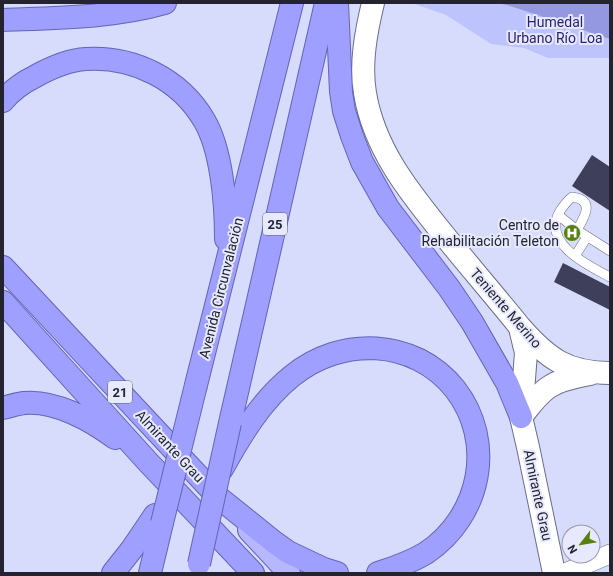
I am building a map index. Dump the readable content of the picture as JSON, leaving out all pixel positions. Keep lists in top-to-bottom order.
{
  "streets": {
    "highway": [
      "25",
      "Avenida Circunvalación",
      "21",
      "Almirante Grau"
    ],
    "street": ["Teniente Merino"]
  },
  "crossings": [
    ["Teniente Merino", "Almirante Grau"]
  ],
  "parks": ["Humedal Urbano Río Loa"],
  "places": {
    "hospital": ["Centro de Rehabilitación Teleton"]
  },
  "north": "bottom left"
}
